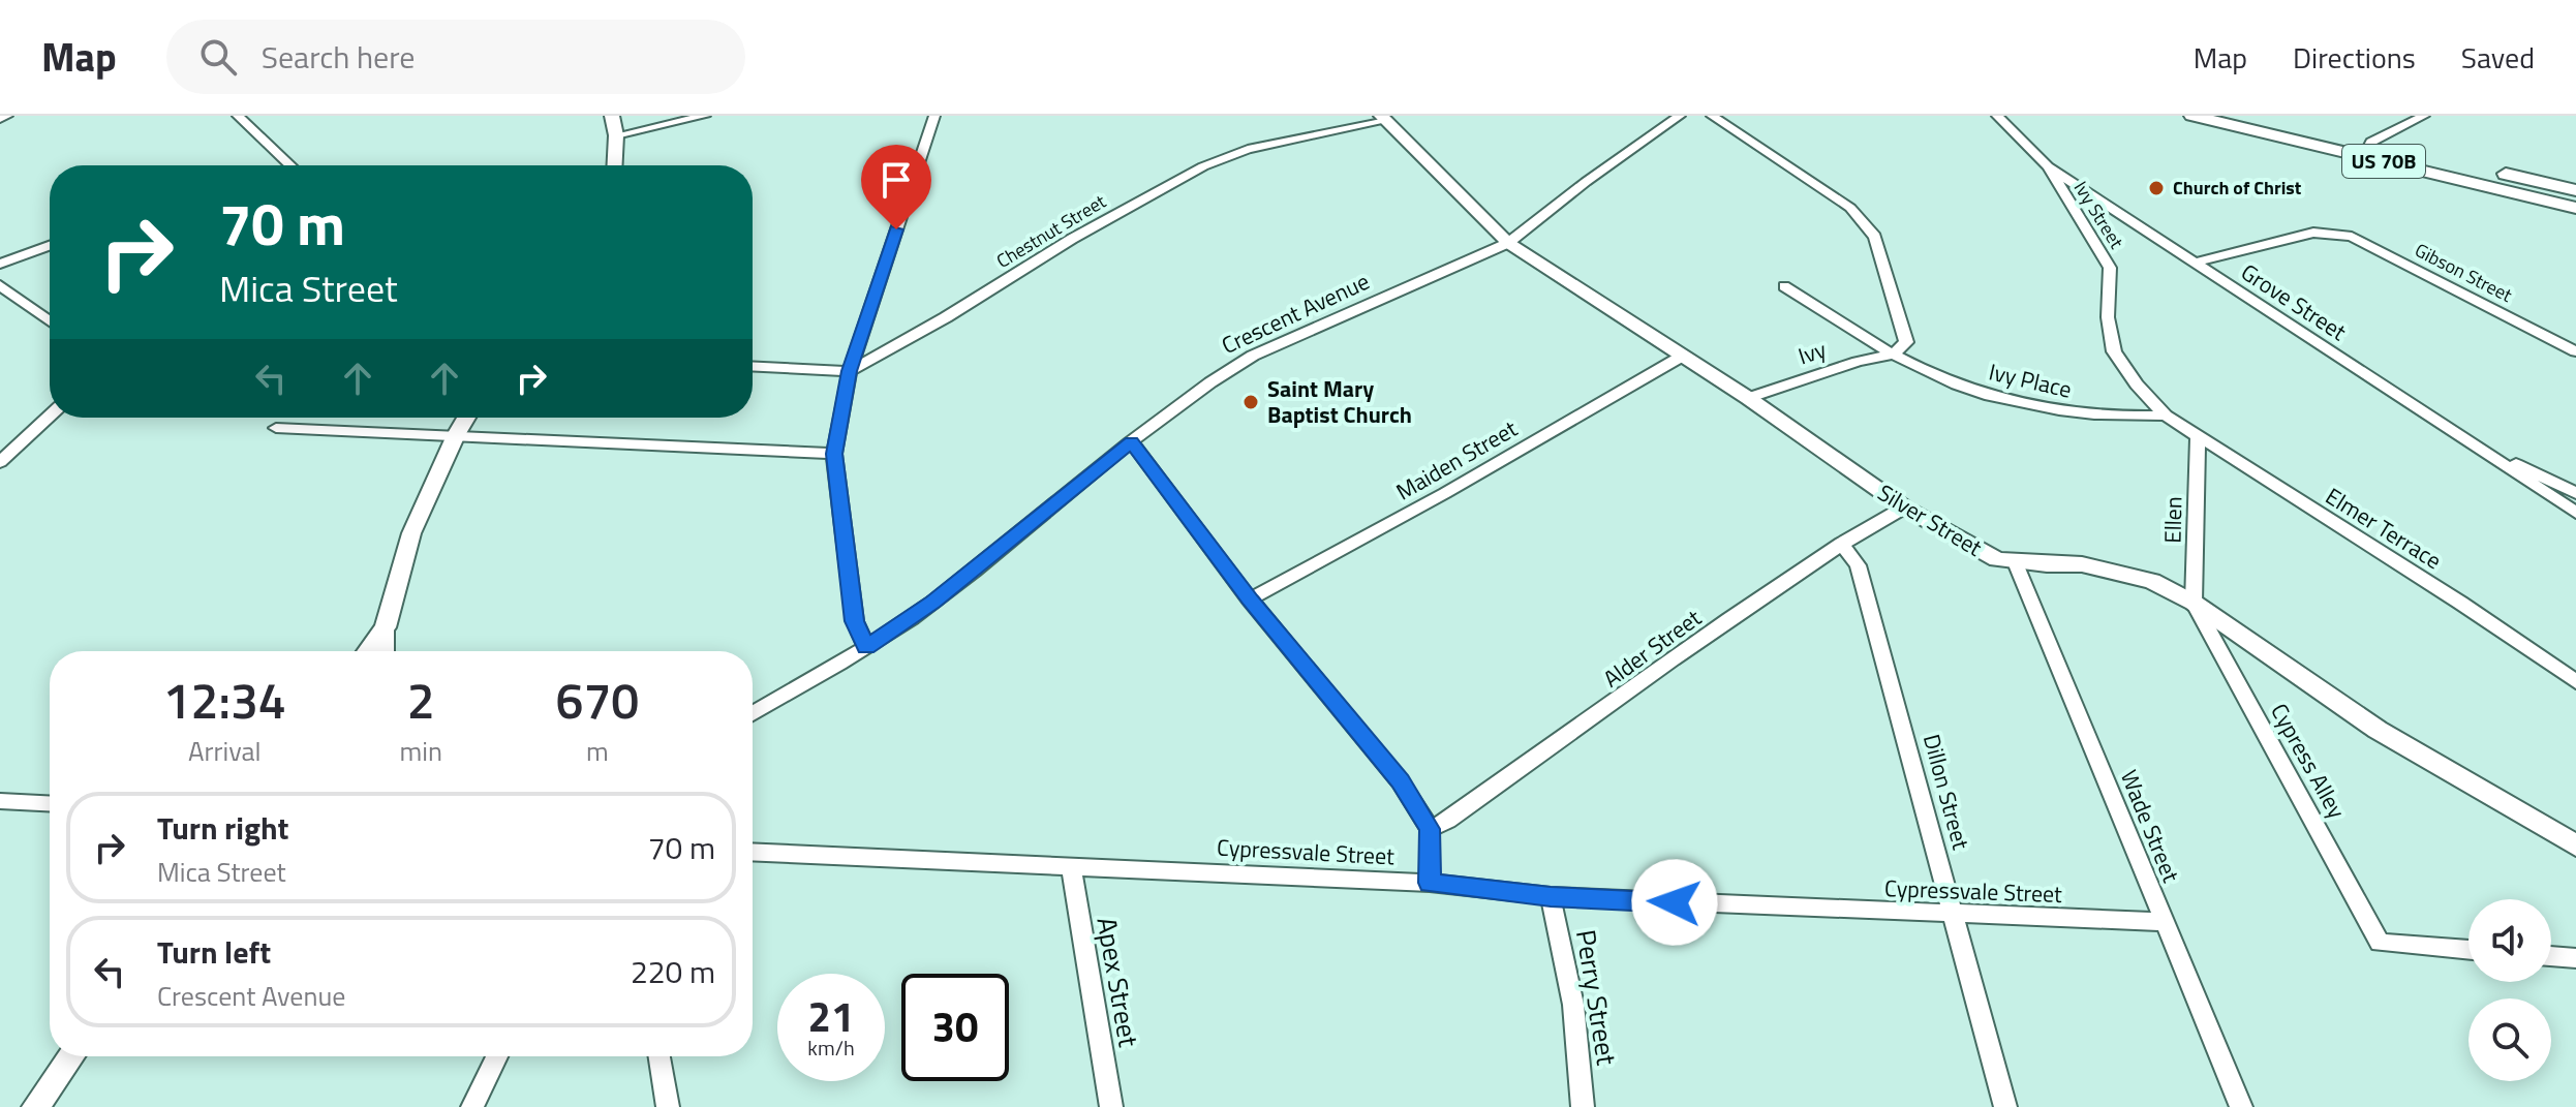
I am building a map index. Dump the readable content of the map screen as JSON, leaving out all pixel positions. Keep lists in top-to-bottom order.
{
  "streets": {
    "main road": ["US 70B"],
    "street": [
      "Ivy Street",
      "Chestnut Street",
      "Gibson Street",
      "Grove Street",
      "Crescent Avenue",
      "Ivy",
      "Ivy Place",
      "Maiden Street",
      "Silver Street",
      "Ellen",
      "Elmer Terrace",
      "Alder Street",
      "Cypress Alley",
      "Dillon Street",
      "Wade Street",
      "Cypressvale Street",
      "Apex Street",
      "Perry Street"
    ]
  },
  "crossings": [
    ["Ivy Street", "Grove Street"],
    ["Ivy Street", "Ivy Place"],
    ["Ivy Street", "Elmer Terrace"],
    ["Chestnut Street", "Silver Street"],
    ["Gibson Street", "Grove Street"],
    ["Crescent Avenue", "Silver Street"],
    ["Ivy", "Ivy Place"],
    ["Ivy", "Silver Street"],
    ["Ivy Place", "Elmer Terrace"],
    ["Maiden Street", "Silver Street"],
    ["Silver Street", "Ellen"],
    ["Silver Street", "Alder Street"],
    ["Silver Street", "Cypress Alley"],
    ["Silver Street", "Wade Street"],
    ["Ellen", "Elmer Terrace"],
    ["Ellen", "Cypress Alley"],
    ["Alder Street", "Dillon Street"],
    ["Dillon Street", "Cypressvale Street"],
    ["Wade Street", "Cypressvale Street"],
    ["Cypressvale Street", "Apex Street"],
    ["Cypressvale Street", "Perry Street"]
  ],
  "places": ["Church of Christ", "Saint Mary Baptist Church"],
  "page": {
    "header": "Map",
    "search": "Search here",
    "nav": ["Map", "Directions", "Saved"],
    "turn": ["70 m", "Mica Street"],
    "eta": [
      "12:34",
      "Arrival",
      "2",
      "min",
      "670",
      "m"
    ],
    "list": [
      {
        "name": "Turn right",
        "note": "Mica Street",
        "value": "70 m"
      },
      {
        "name": "Turn left",
        "note": "Crescent Avenue",
        "value": "220 m"
      }
    ],
    "speed": "21 km/h",
    "limit": "30"
  }
}
